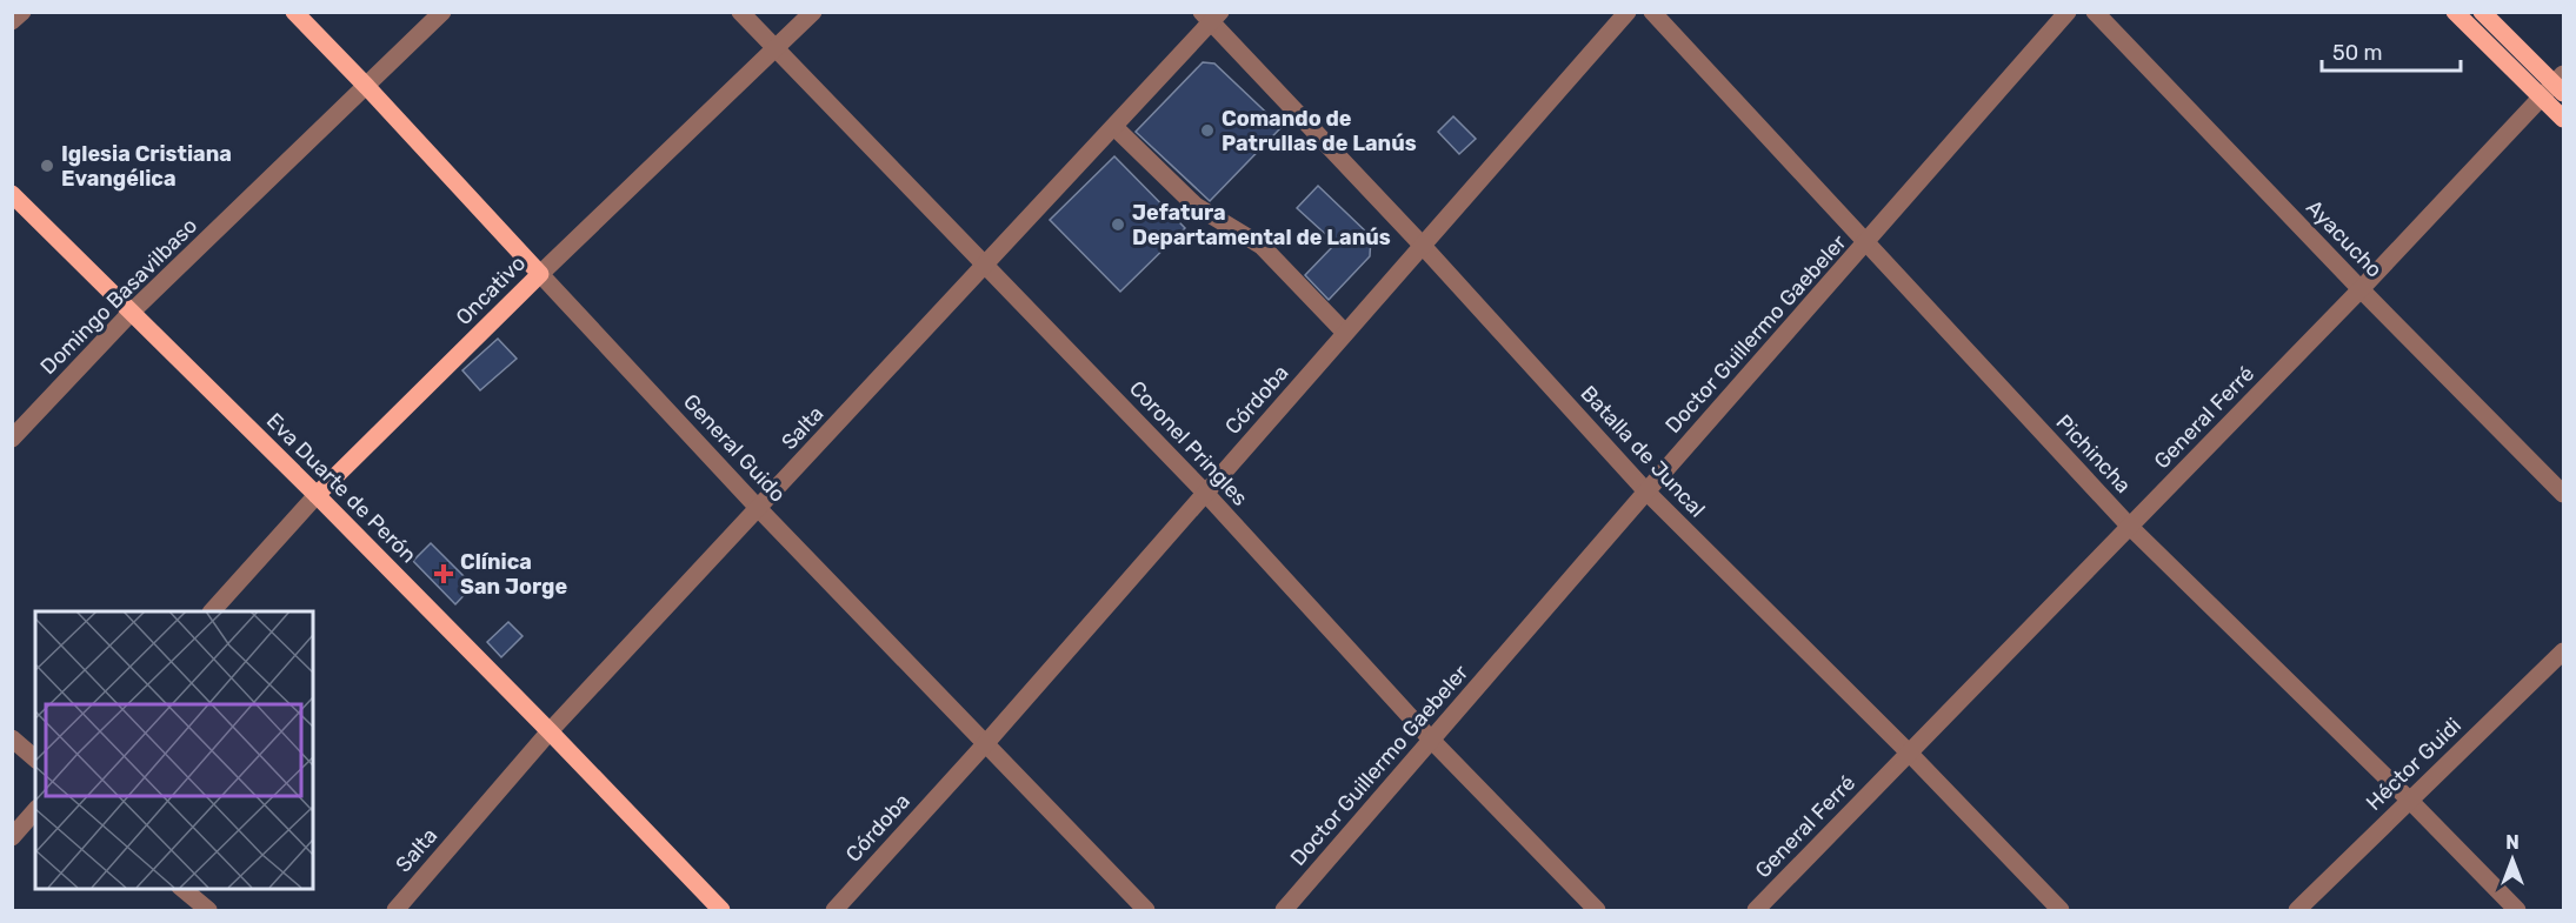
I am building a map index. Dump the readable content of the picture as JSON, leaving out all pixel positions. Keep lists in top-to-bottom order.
{
  "streets": {
    "main road": ["Oncativo", "General Guido", "Eva Duarte de Perón"],
    "street": [
      "Ayacucho",
      "Domingo Basavilbaso",
      "Doctor Guillermo Gaebeler",
      "Córdoba",
      "General Ferré",
      "Salta",
      "Coronel Pringles",
      "Batalla de Juncal",
      "Pichincha",
      "Héctor Guidi"
    ]
  },
  "crossings": [
    ["Ayacucho", "General Ferré"],
    ["Oncativo", "Coronel Pringles"],
    ["Oncativo", "General Guido"],
    ["Oncativo", "Eva Duarte de Perón"],
    ["Domingo Basavilbaso", "General Guido"],
    ["Domingo Basavilbaso", "Eva Duarte de Perón"],
    ["Doctor Guillermo Gaebeler", "Coronel Pringles"],
    ["Doctor Guillermo Gaebeler", "Batalla de Juncal"],
    ["Doctor Guillermo Gaebeler", "Pichincha"],
    ["Córdoba", "Coronel Pringles"],
    ["Córdoba", "General Guido"],
    ["Córdoba", "Batalla de Juncal"],
    ["General Ferré", "Batalla de Juncal"],
    ["General Ferré", "Pichincha"],
    ["Salta", "Coronel Pringles"],
    ["Salta", "General Guido"],
    ["Salta", "Batalla de Juncal"],
    ["Salta", "Eva Duarte de Perón"],
    ["Pichincha", "Héctor Guidi"]
  ],
  "places": {
    "other": ["Comando de Patrullas de Lanús", "Iglesia Cristiana Evangélica", "Jefatura Departamental de Lanús"],
    "health": ["Clínica San Jorge"]
  },
  "scale_bar": "50 m",
  "north": "top"
}
